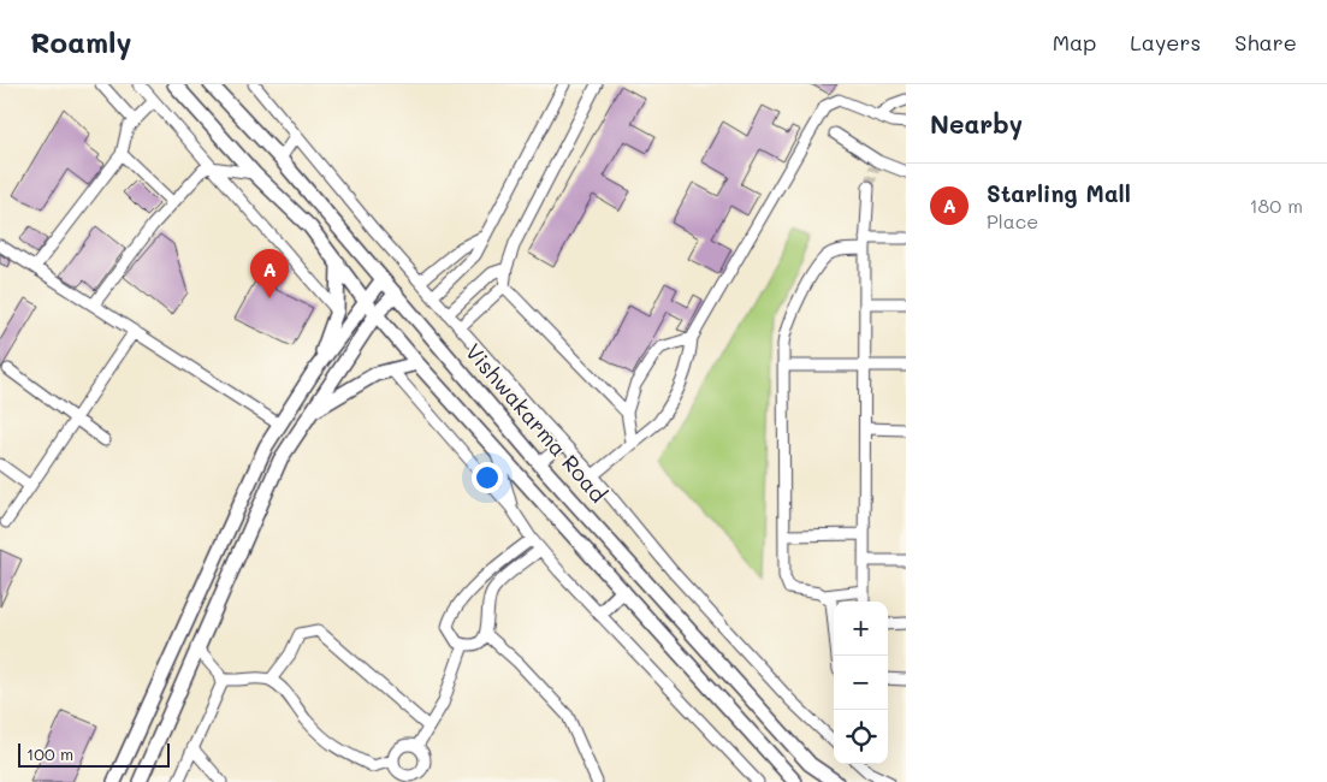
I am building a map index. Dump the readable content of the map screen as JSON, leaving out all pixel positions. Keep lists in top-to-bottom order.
{
  "streets": {
    "street": ["Vishwakarma Road"]
  },
  "scale_bar": "100 m",
  "page": {
    "header": "Roamly",
    "nav": ["Map", "Layers", "Share"],
    "heading": "Nearby",
    "list": [
      {
        "mark": "A",
        "name": "Starling Mall",
        "note": "Place",
        "value": "180 m"
      }
    ],
    "pins": "A",
    "map_buttons": ["+", "−"],
    "scale": "100 m"
  }
}
